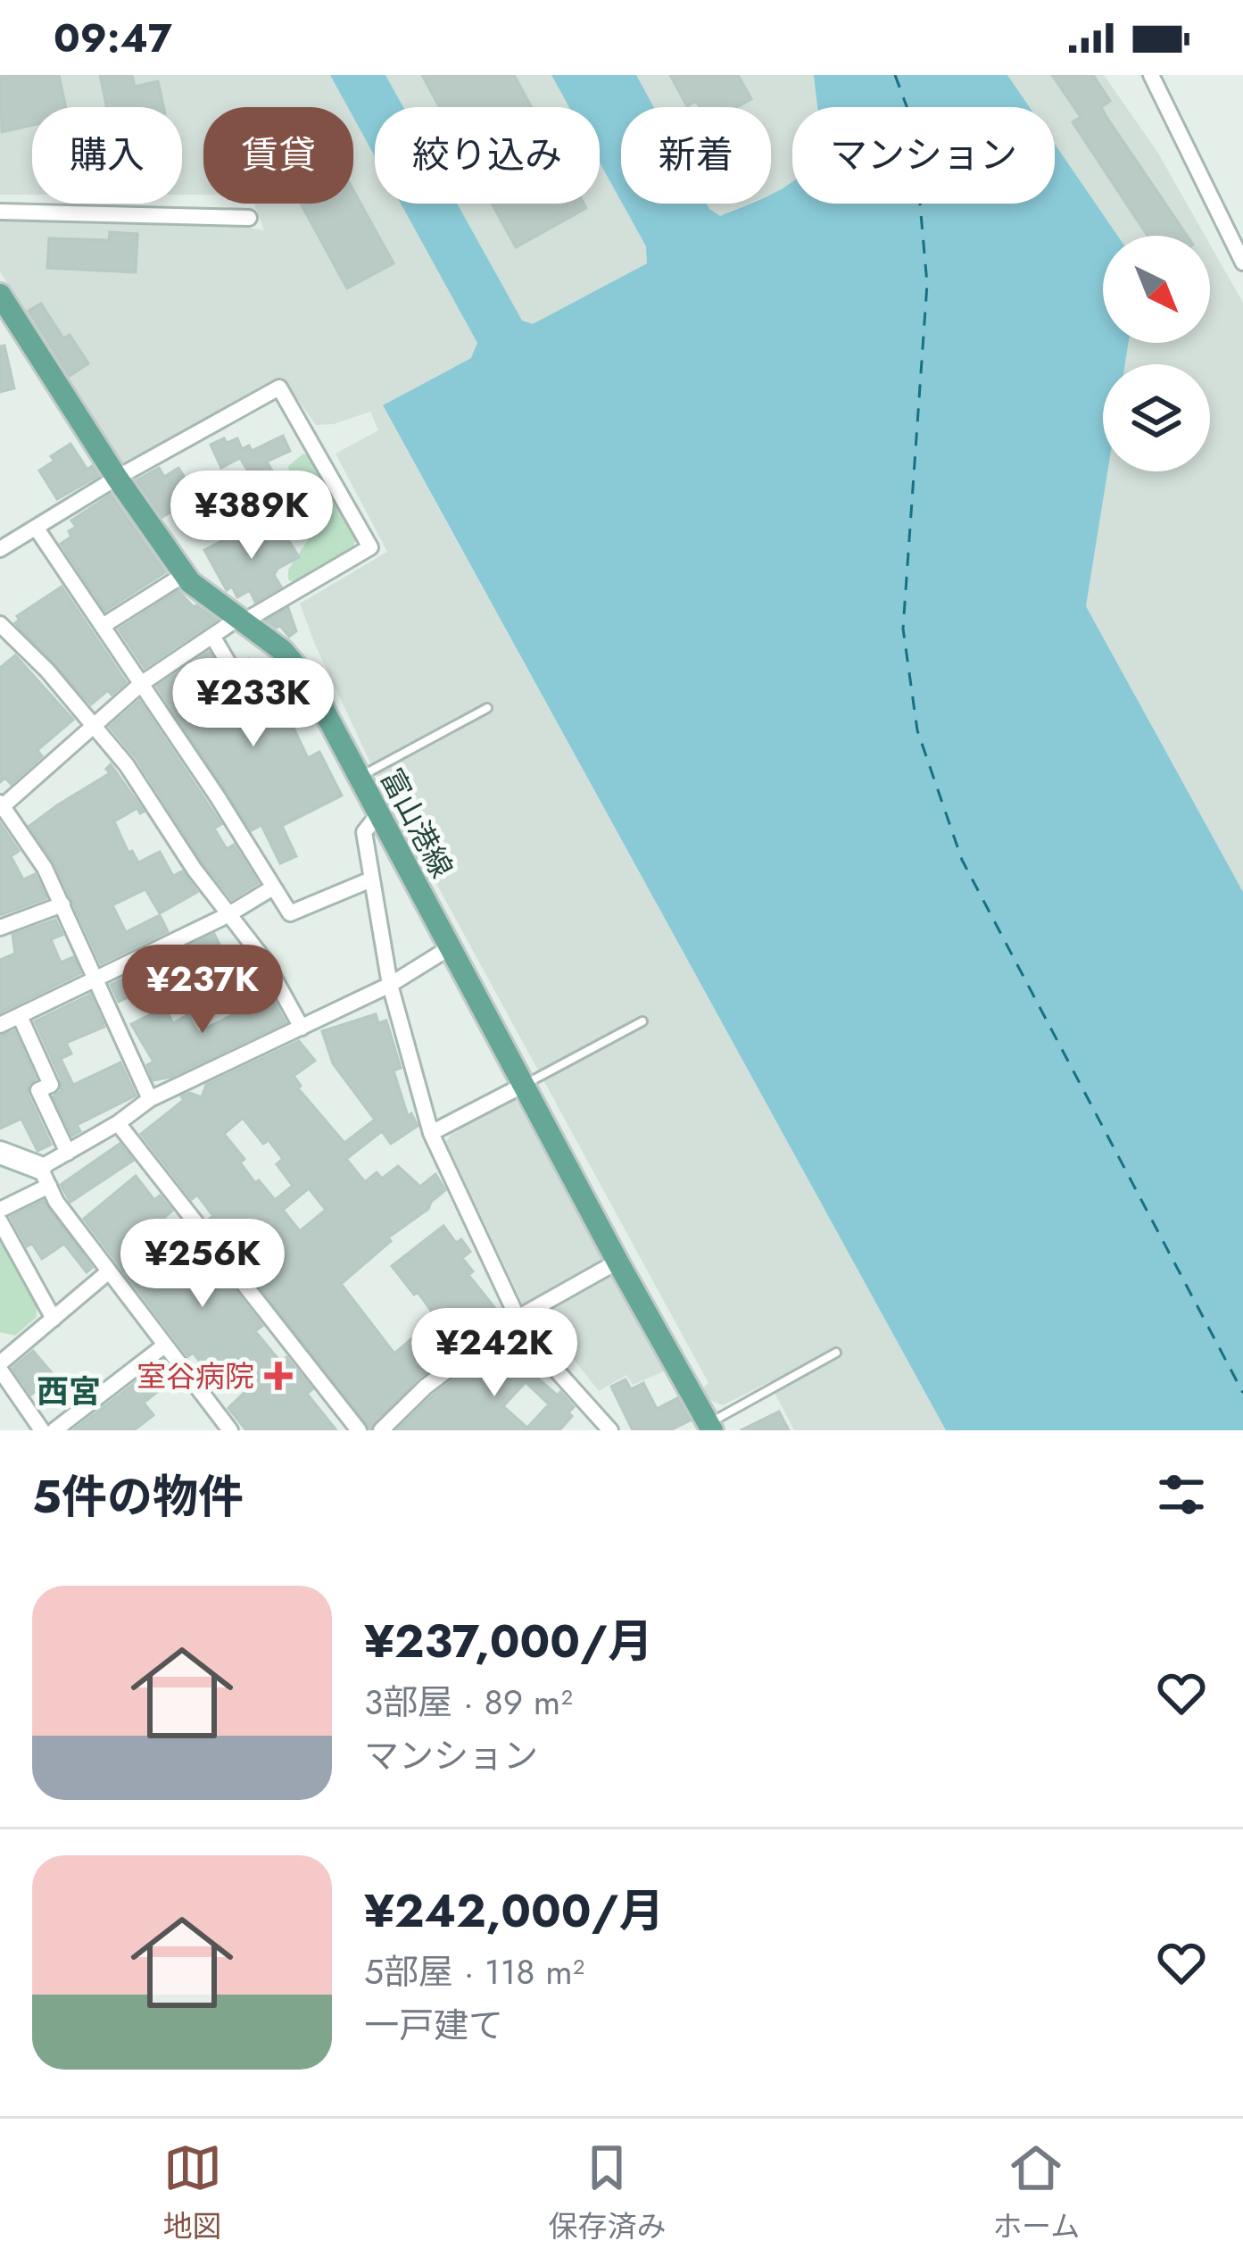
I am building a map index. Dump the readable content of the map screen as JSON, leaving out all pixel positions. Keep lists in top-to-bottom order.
{
  "streets": {
    "main road": ["富山港線"]
  },
  "districts": ["西宮"],
  "places": {
    "health": ["室谷病院"]
  },
  "north": "bottom right",
  "page": {
    "status": "09:47",
    "chip": [
      "購入",
      "賃貸",
      "絞り込み",
      "新着",
      "マンション"
    ],
    "price": [
      "¥389K",
      "¥233K",
      "¥237K",
      "¥256K",
      "¥242K"
    ],
    "heading": "5件の物件",
    "list": [
      {
        "name": "¥237,000/月",
        "note": "3部屋 · 89 m² · マンション"
      },
      {
        "name": "¥242,000/月",
        "note": "5部屋 · 118 m² · 一戸建て"
      }
    ],
    "tabs": ["地図", "保存済み", "ホーム"]
  }
}
